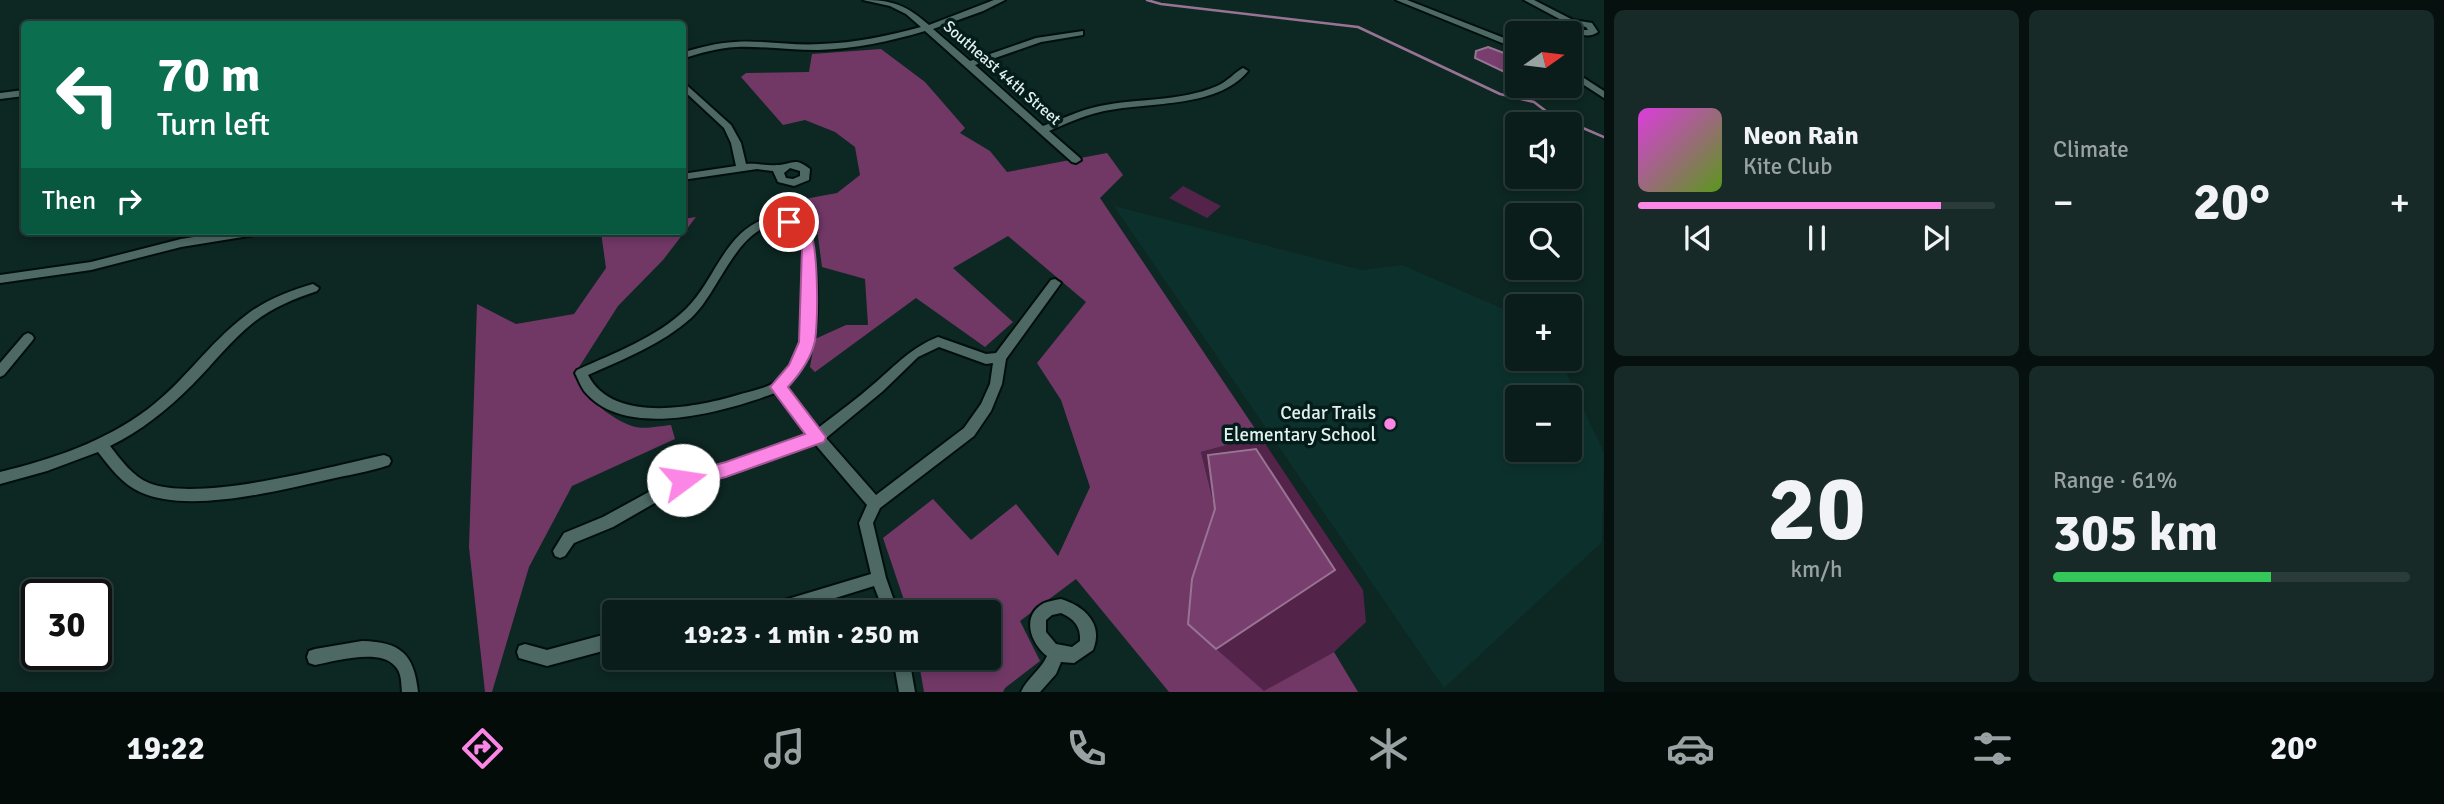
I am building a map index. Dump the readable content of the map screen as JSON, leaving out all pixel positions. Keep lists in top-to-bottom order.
{
  "streets": {
    "street": ["Southeast 44th Street"]
  },
  "places": ["Cedar Trails Elementary School"],
  "north": "right",
  "page": {
    "tile": [
      "Climate",
      ["20", "km/h"],
      ["Range · 61%", "305 km"]
    ],
    "map_buttons": ["+", "−"],
    "turn": ["70 m", "Turn left"],
    "song": ["Neon Rain", "Kite Club"],
    "then": "Then",
    "heat": ["−", "20°", "+"],
    "limit": "30",
    "trip": "19:23 · 1 min · 250 m",
    "tabs": ["19:22", "20°"]
  }
}
